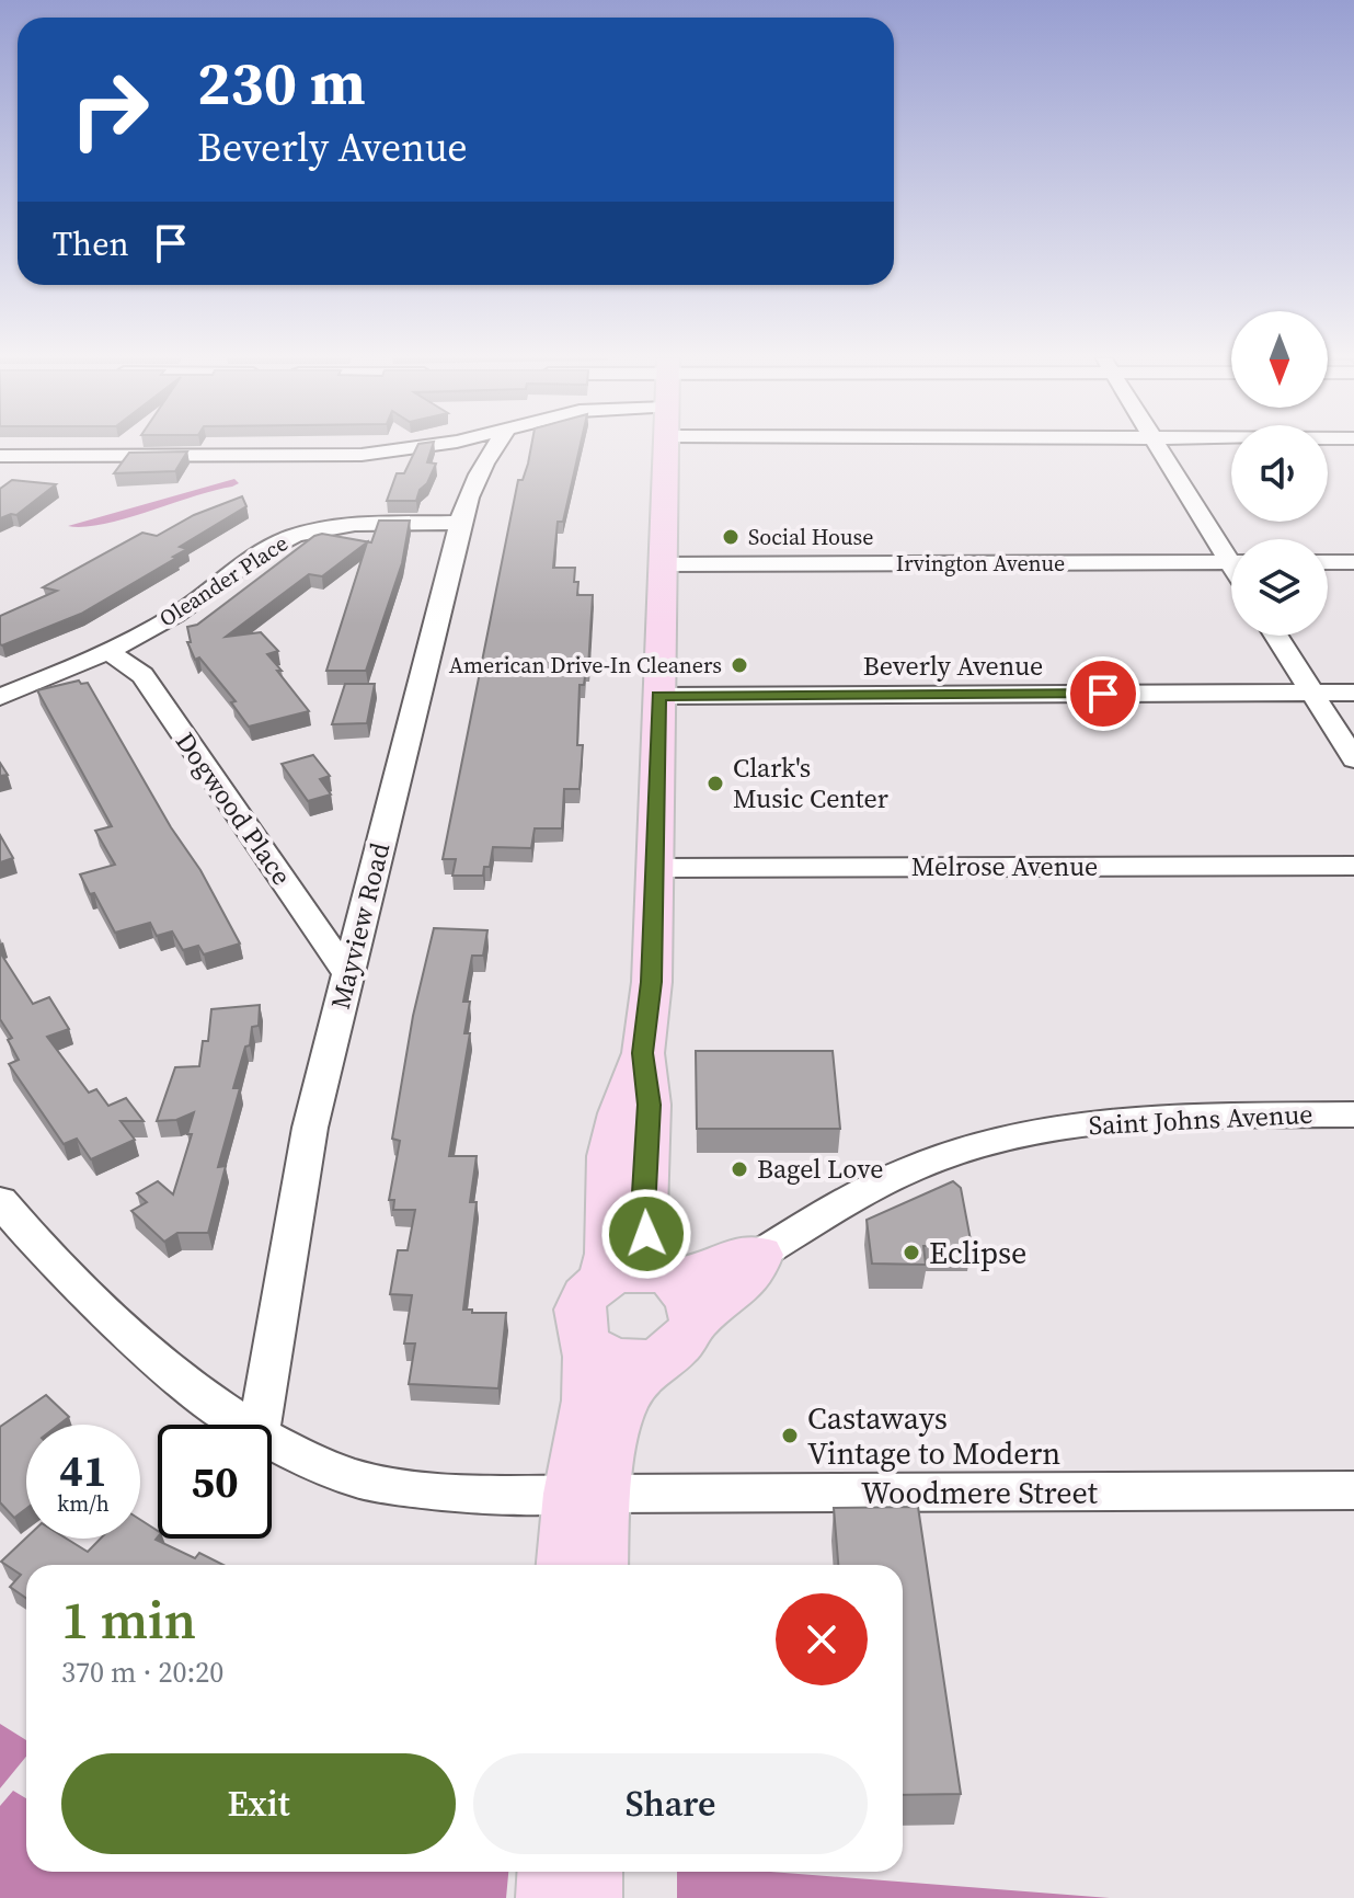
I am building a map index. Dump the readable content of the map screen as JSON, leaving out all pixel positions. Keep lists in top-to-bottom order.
{
  "streets": {
    "main road": ["Saint Johns Avenue"],
    "street": [
      "Irvington Avenue",
      "Oleander Place",
      "Beverly Avenue",
      "Dogwood Place",
      "Melrose Avenue",
      "Mayview Road",
      "Woodmere Street"
    ]
  },
  "crossings": [
    ["Oleander Place", "Dogwood Place"],
    ["Oleander Place", "Mayview Road"],
    ["Dogwood Place", "Mayview Road"]
  ],
  "places": [
    "Social House",
    "American Drive-In Cleaners",
    "Clark's Music Center",
    "Bagel Love",
    "Eclipse",
    "Castaways Vintage to Modern"
  ],
  "north": "bottom",
  "page": {
    "turn": ["230 m", "Beverly Avenue"],
    "then": "Then",
    "speed": "41 km/h",
    "limit": "50",
    "heading": ["1 min", "370 m · 20:20"],
    "buttons": ["Exit", "Share"]
  }
}
